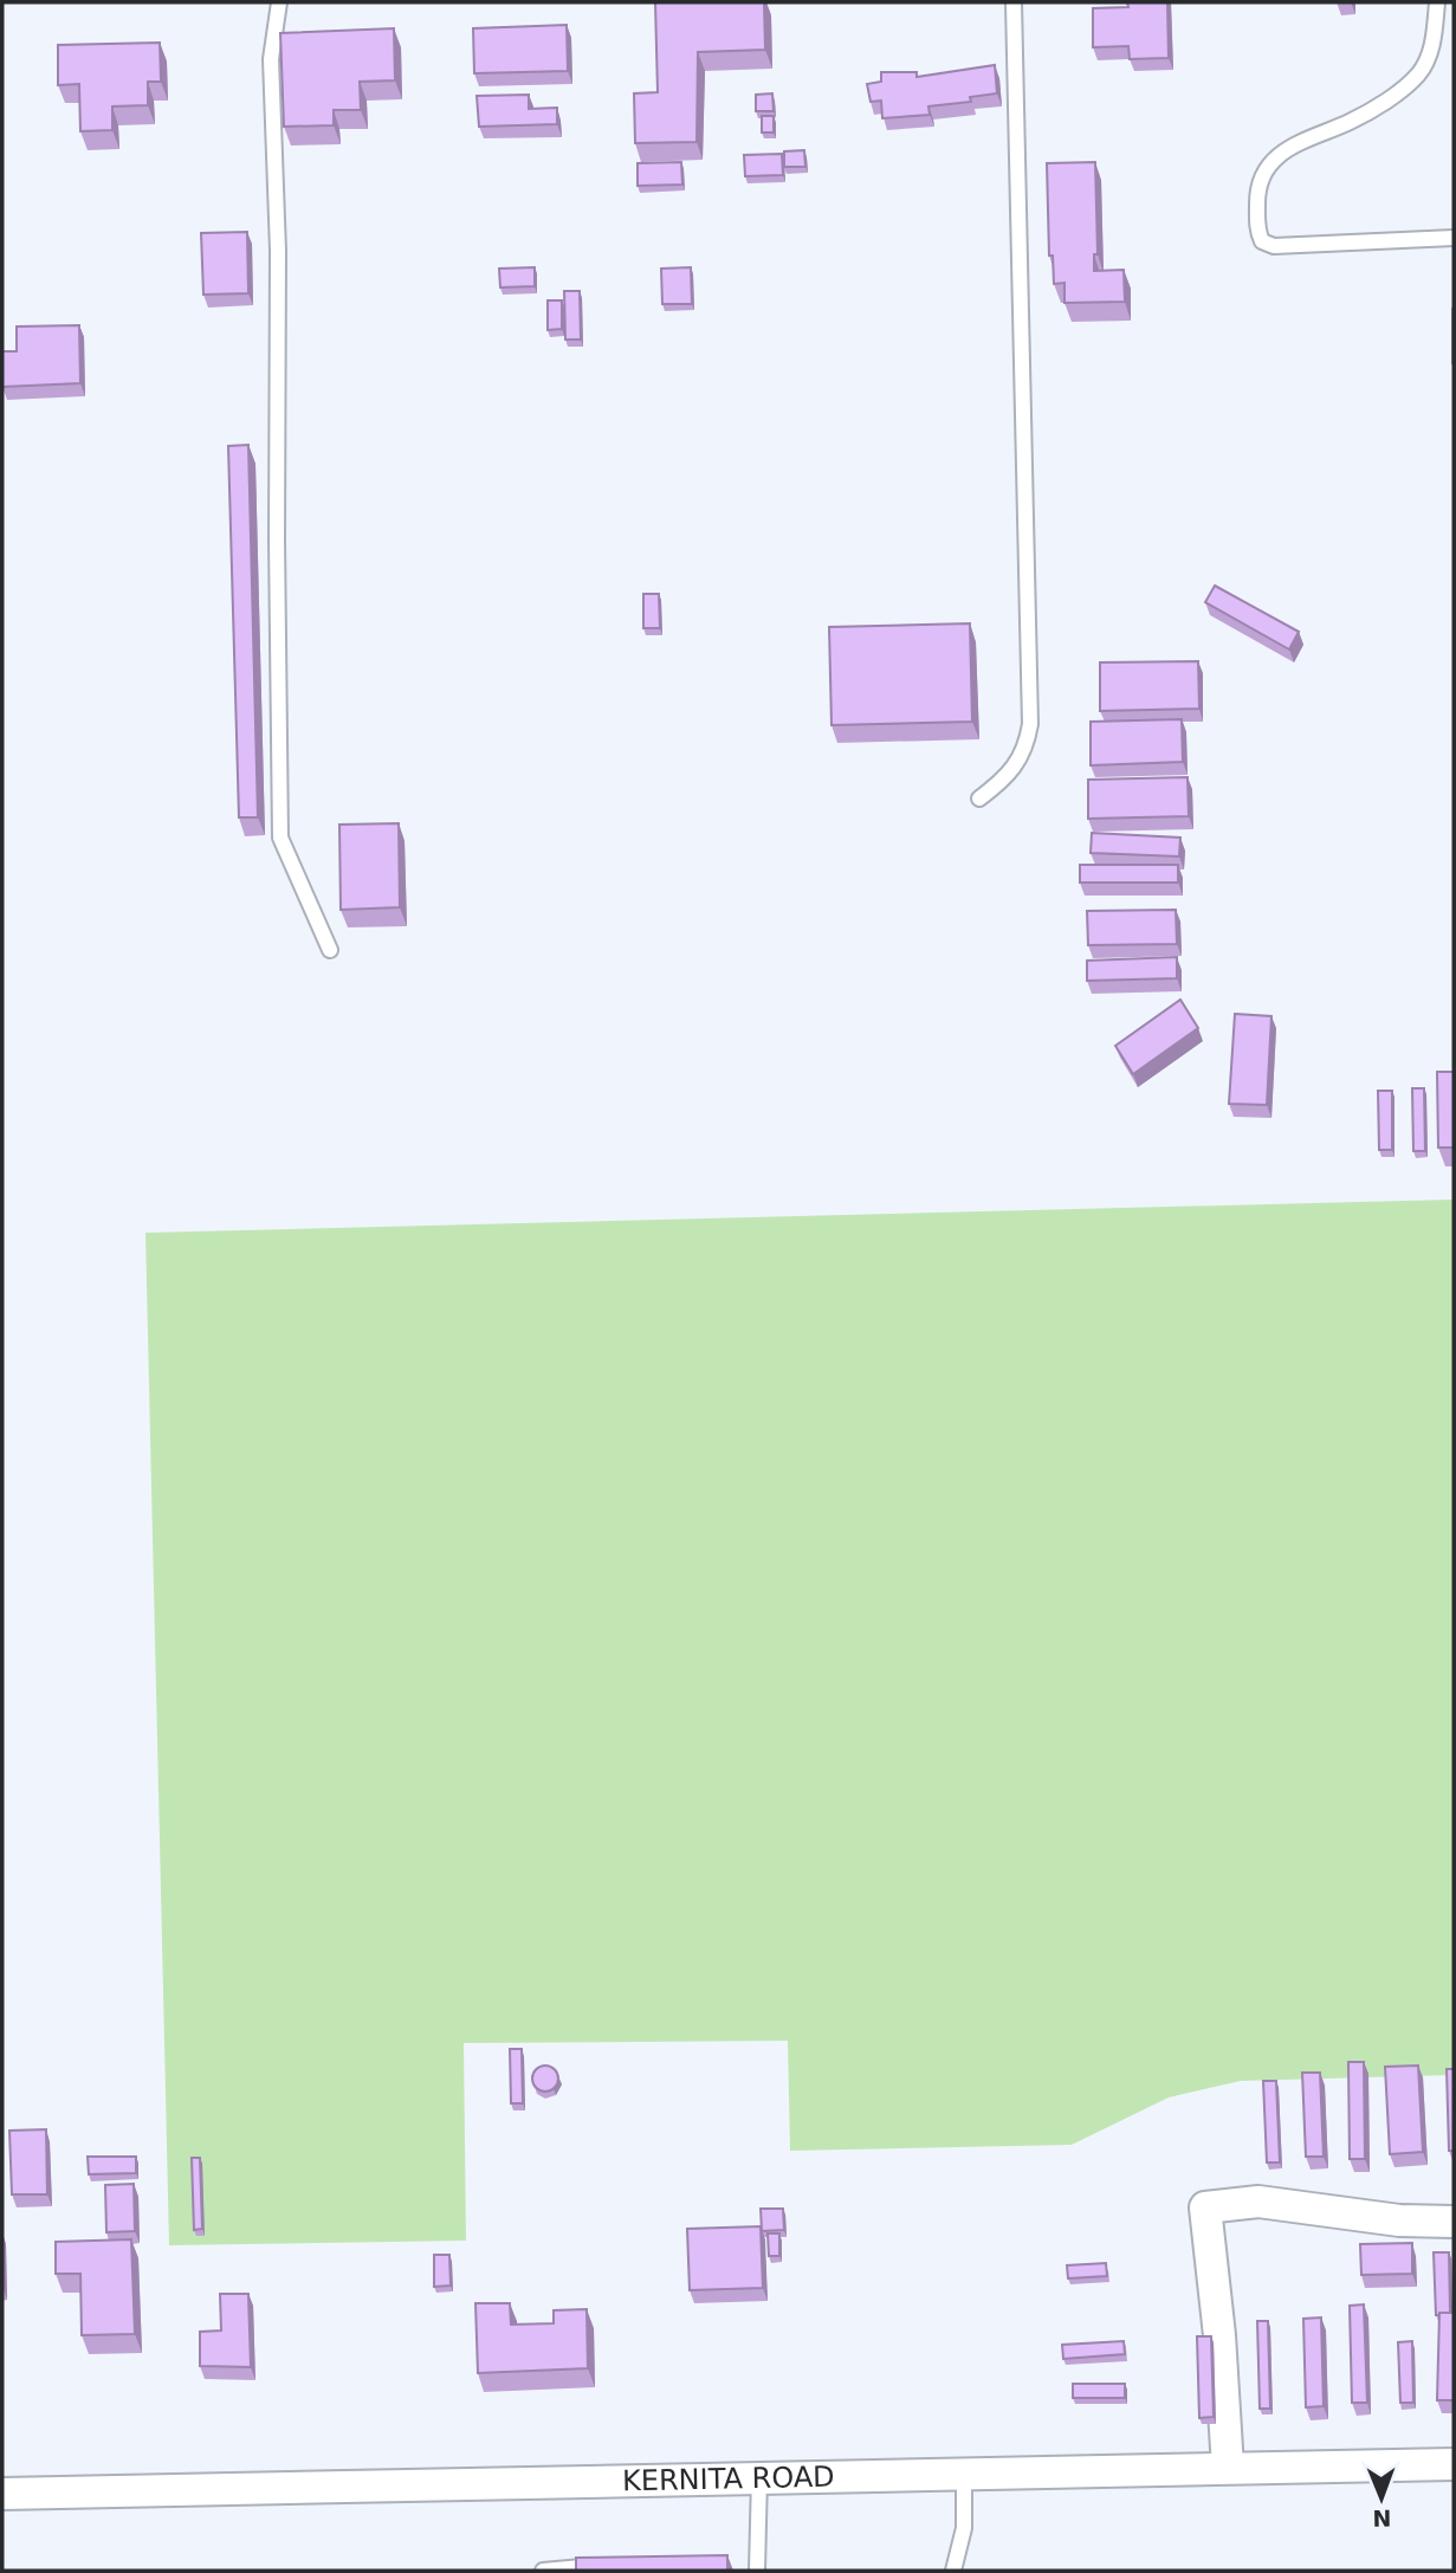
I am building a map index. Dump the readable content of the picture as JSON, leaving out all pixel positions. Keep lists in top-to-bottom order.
{
  "streets": {
    "street": ["KERNITA ROAD"]
  },
  "north": "bottom"
}
